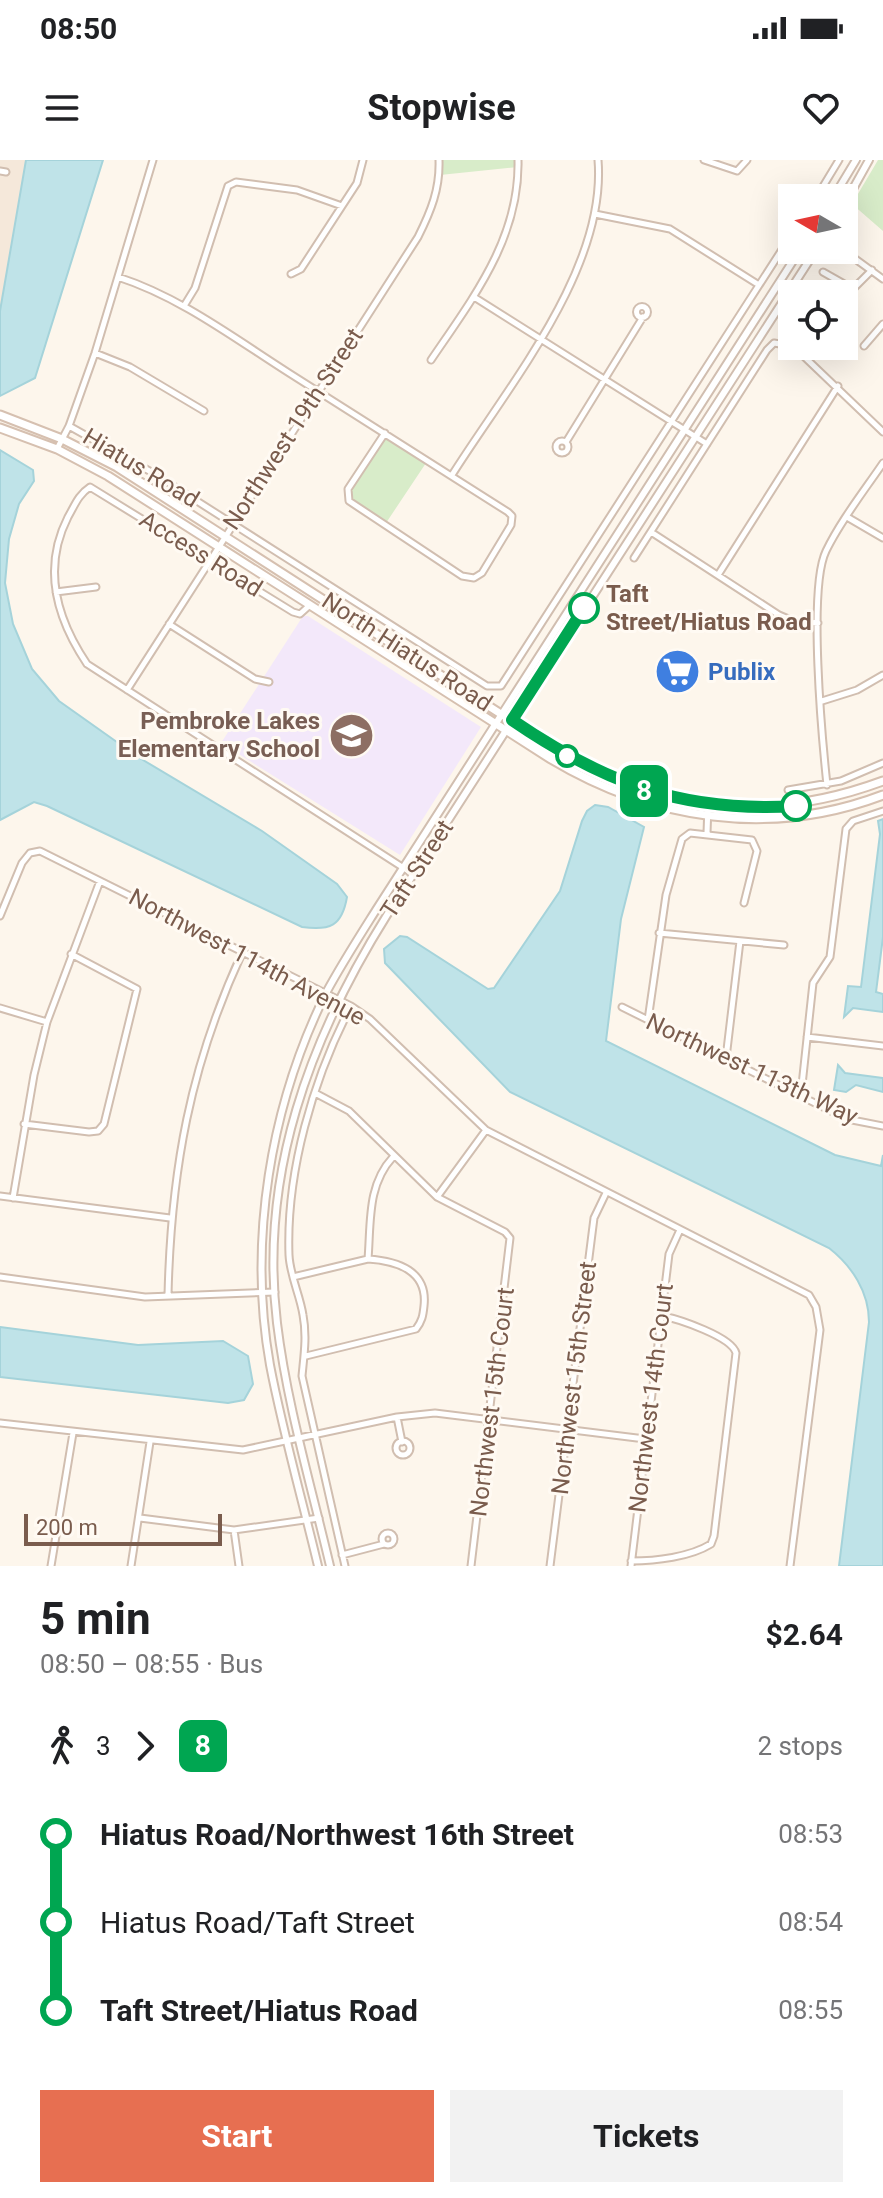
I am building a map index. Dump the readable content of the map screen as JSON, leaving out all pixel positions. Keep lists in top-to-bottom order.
{
  "streets": {
    "main road": ["North Hiatus Road"],
    "street": [
      "Northwest 19th Street",
      "Hiatus Road",
      "Access Road",
      "Taft Street",
      "Northwest 114th Avenue",
      "Northwest 113th Way",
      "Northwest 15th Street",
      "Northwest 14th Court",
      "Northwest 15th Court"
    ]
  },
  "crossings": [
    ["Northwest 19th Street", "Hiatus Road"],
    ["Northwest 19th Street", "Access Road"],
    ["Northwest 19th Street", "North Hiatus Road"],
    ["Access Road", "North Hiatus Road"],
    ["North Hiatus Road", "Taft Street"],
    ["Taft Street", "Northwest 114th Avenue"],
    ["Northwest 114th Avenue", "Northwest 15th Street"],
    ["Northwest 114th Avenue", "Northwest 14th Court"]
  ],
  "places": {
    "other": ["Taft Street/Hiatus Road"],
    "supermarket": ["Publix"],
    "school or university": ["Pembroke Lakes Elementary School"]
  },
  "lines": ["bus line 8"],
  "scale_bar": "200 m",
  "north": "left",
  "page": {
    "status": "08:50",
    "header": "Stopwise",
    "on_map": "8",
    "scale": "200 m",
    "heading": ["5 min", "08:50 – 08:55 · Bus", "$2.64"],
    "legs": ["3", "8", "2 stops"],
    "list": [
      {
        "name": "Hiatus Road/Northwest 16th Street",
        "value": "08:53"
      },
      {
        "name": "Hiatus Road/Taft Street",
        "value": "08:54"
      },
      {
        "name": "Taft Street/Hiatus Road",
        "value": "08:55"
      }
    ],
    "buttons": ["Start", "Tickets"]
  }
}
